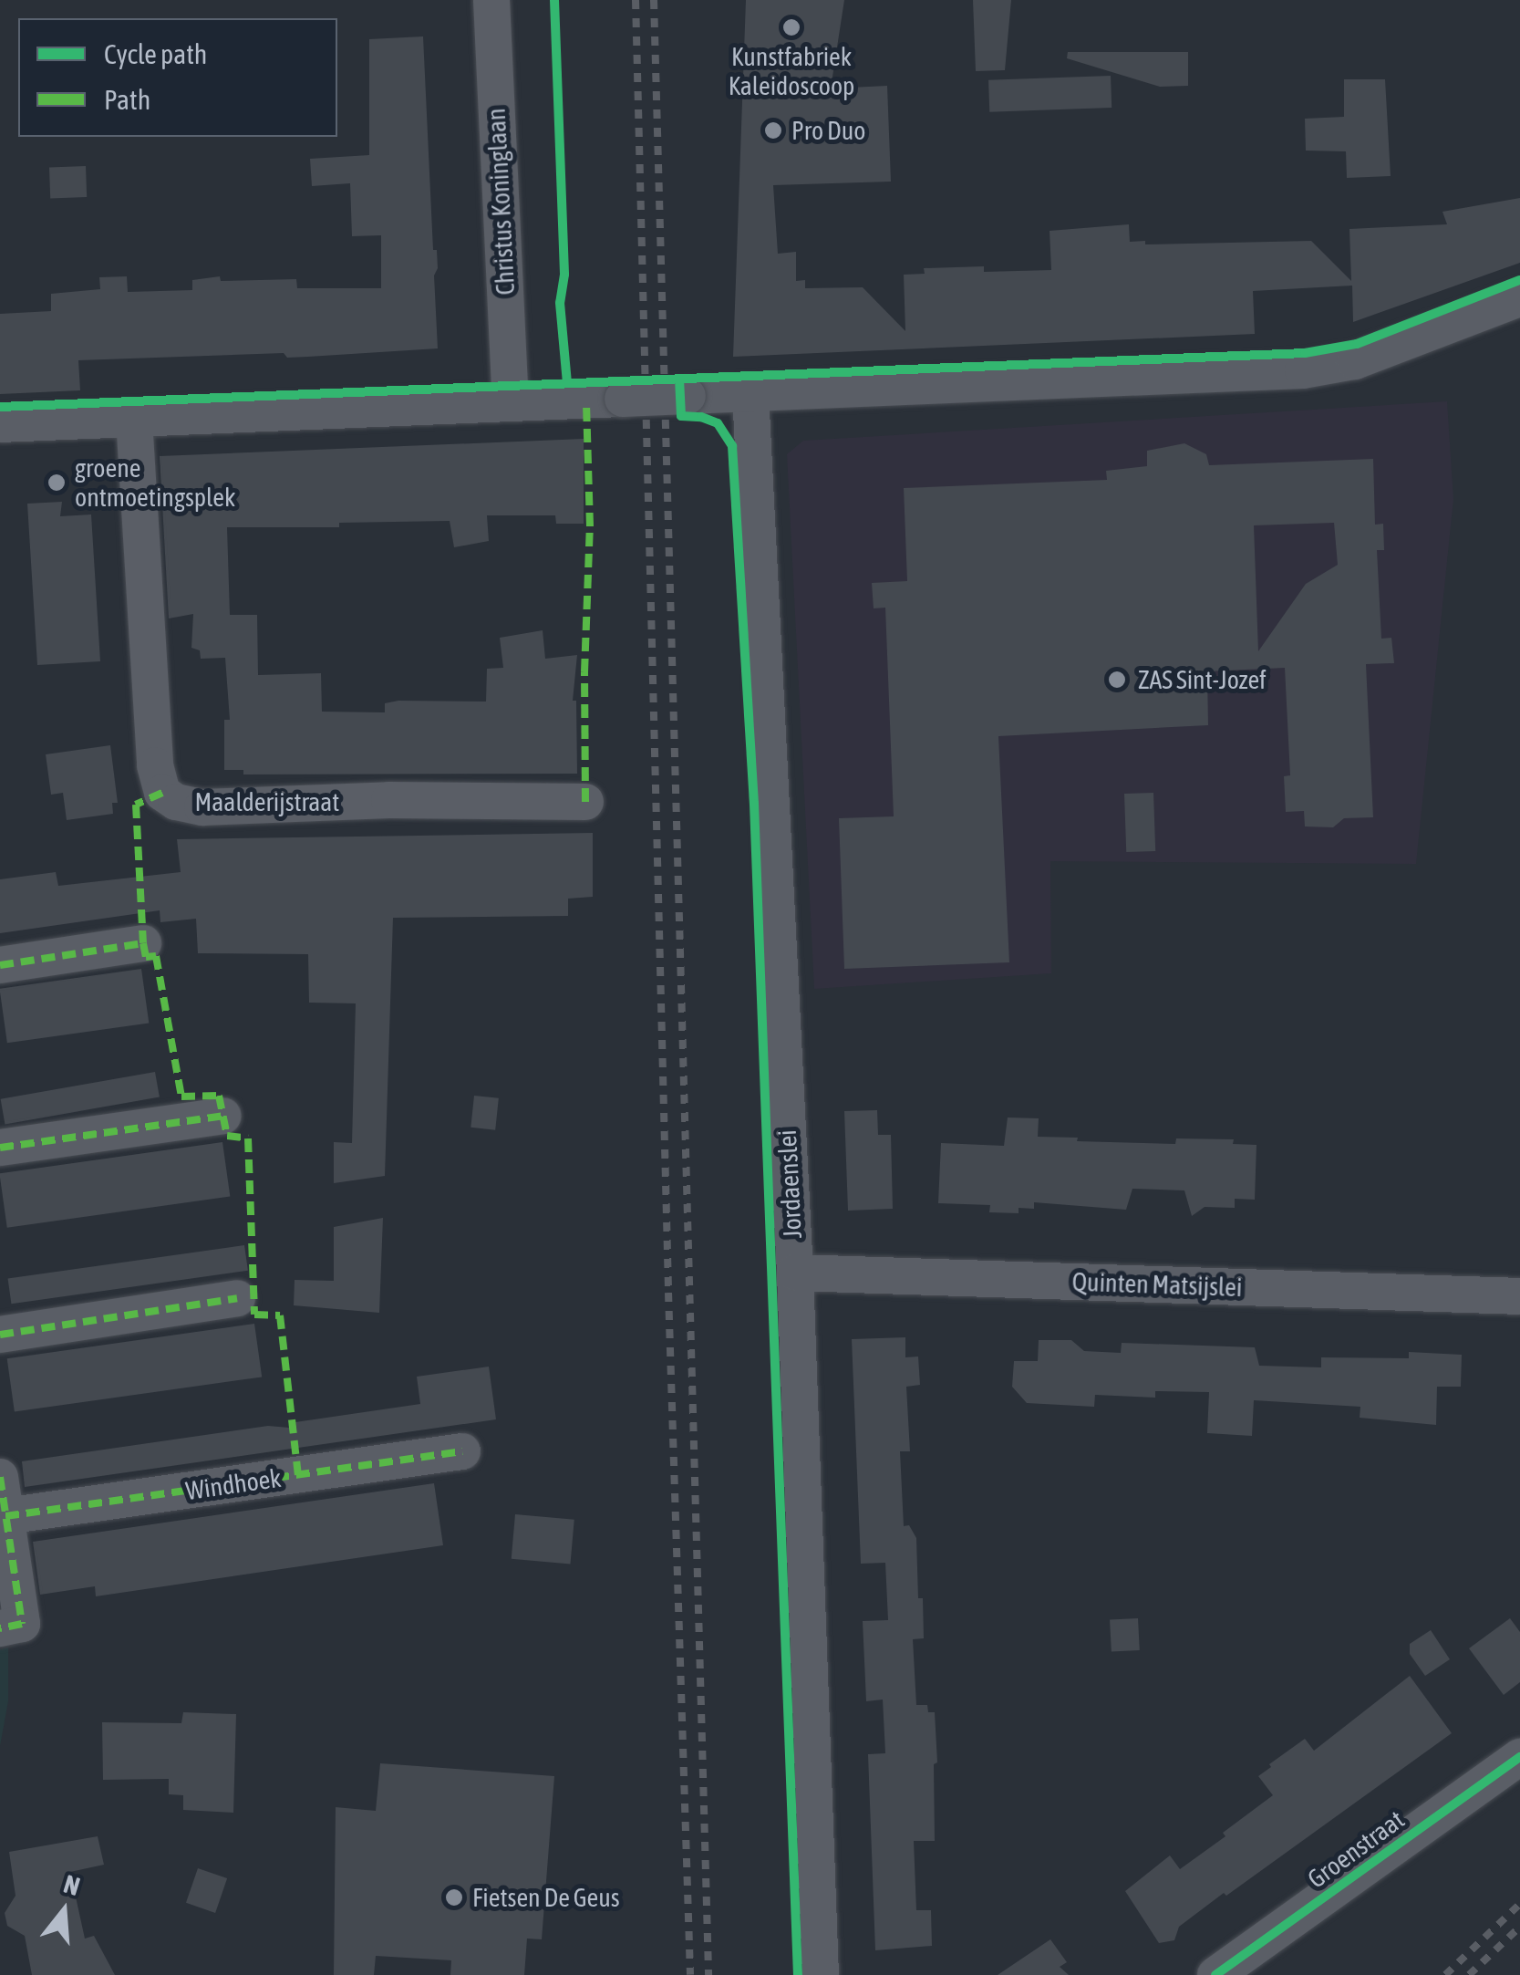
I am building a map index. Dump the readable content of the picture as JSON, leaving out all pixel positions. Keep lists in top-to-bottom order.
{
  "streets": {
    "street": [
      "Christus Koninglaan",
      "Maalderijstraat",
      "Jordaenslei",
      "Quinten Matsijslei",
      "Windhoek",
      "Groenstraat"
    ]
  },
  "crossings": [
    ["Jordaenslei", "Quinten Matsijslei"]
  ],
  "places": [
    "Kunstfabriek Kaleidoscoop",
    "Pro Duo",
    "groene ontmoetingsplek",
    "ZAS Sint-Jozef",
    "Fietsen De Geus"
  ],
  "legend": ["Cycle path", "Path"],
  "north": "top"
}
